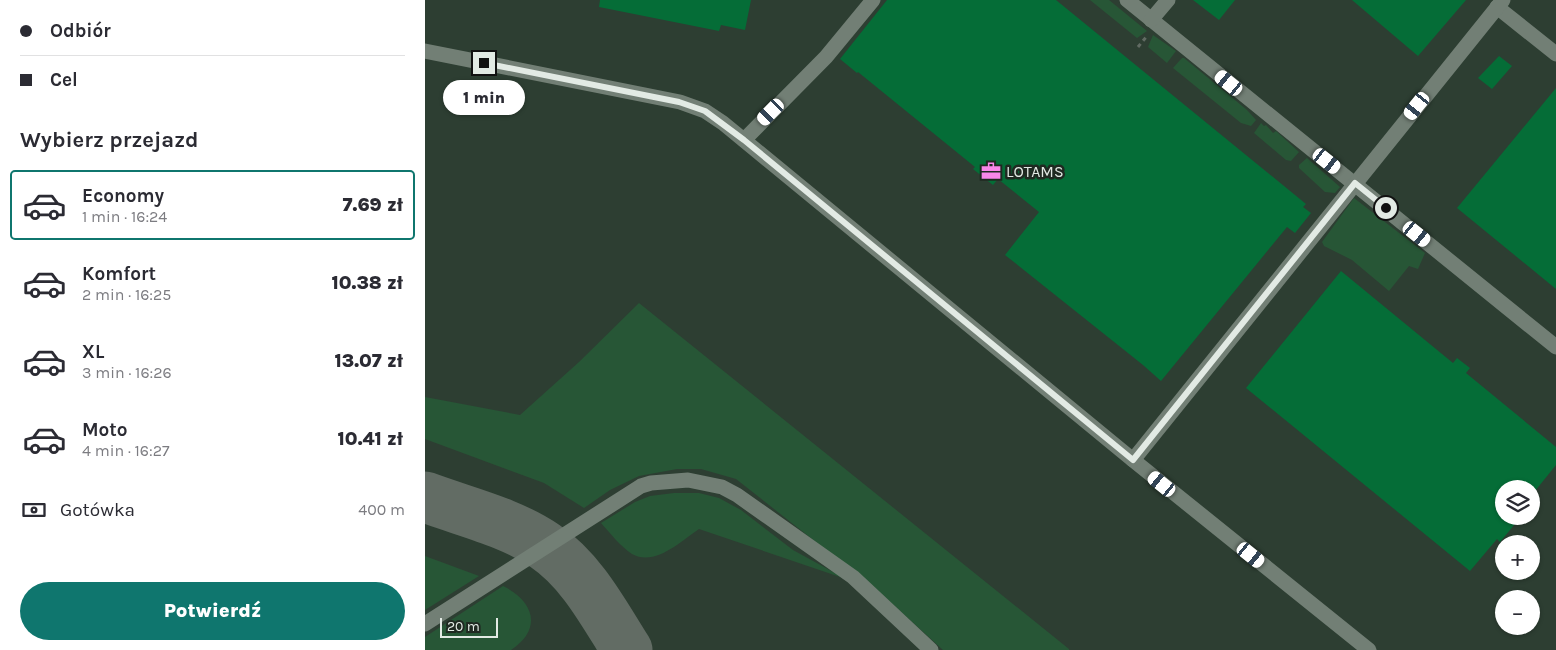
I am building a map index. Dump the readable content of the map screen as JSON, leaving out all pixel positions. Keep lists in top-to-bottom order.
{
  "places": {
    "office": ["LOTAMS"]
  },
  "scale_bar": "20 m",
  "page": {
    "banner": ["Odbiór", "Cel"],
    "bubble": "1 min",
    "heading": "Wybierz przejazd",
    "list": [
      {
        "name": "Economy",
        "note": "1 min · 16:24",
        "value": "7.69 zł"
      },
      {
        "name": "Komfort",
        "note": "2 min · 16:25",
        "value": "10.38 zł"
      },
      {
        "name": "XL",
        "note": "3 min · 16:26",
        "value": "13.07 zł"
      },
      {
        "name": "Moto",
        "note": "4 min · 16:27",
        "value": "10.41 zł"
      }
    ],
    "map_buttons": ["+", "−"],
    "pay": ["Gotówka", "400 m"],
    "buttons": "Potwierdź",
    "scale": "20 m"
  }
}
